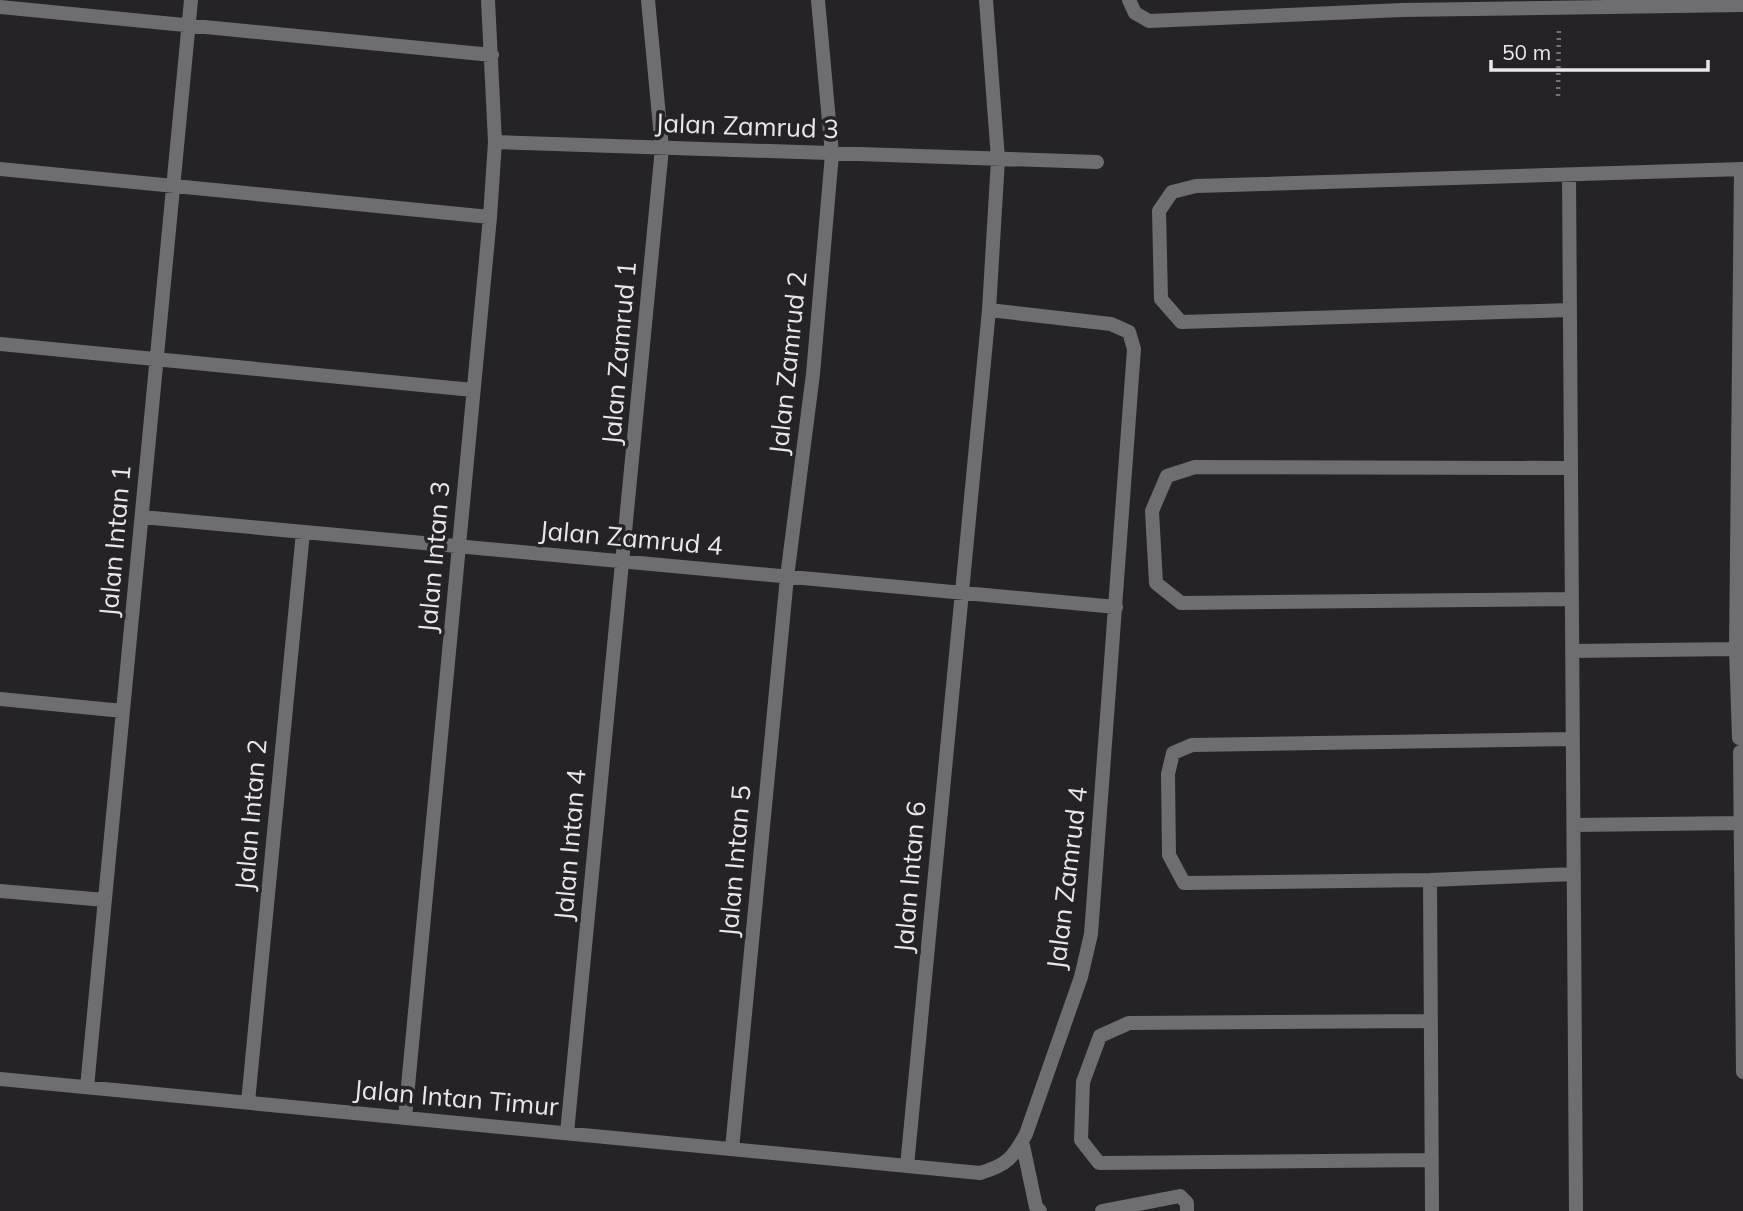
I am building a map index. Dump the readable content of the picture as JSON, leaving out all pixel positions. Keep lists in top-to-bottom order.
{
  "streets": {
    "street": [
      "Jalan Zamrud 3",
      "Jalan Zamrud 1",
      "Jalan Zamrud 2",
      "Jalan Zamrud 4",
      "Jalan Intan 1",
      "Jalan Intan 3",
      "Jalan Intan 2",
      "Jalan Intan 4",
      "Jalan Intan 5",
      "Jalan Intan 6",
      "Jalan Intan Timur"
    ]
  },
  "crossings": [
    ["Jalan Zamrud 3", "Jalan Zamrud 1"],
    ["Jalan Zamrud 3", "Jalan Zamrud 2"],
    ["Jalan Zamrud 3", "Jalan Intan 3"],
    ["Jalan Zamrud 1", "Jalan Zamrud 4"],
    ["Jalan Zamrud 1", "Jalan Intan 4"],
    ["Jalan Zamrud 2", "Jalan Zamrud 4"],
    ["Jalan Zamrud 2", "Jalan Intan 5"],
    ["Jalan Zamrud 4", "Jalan Intan 1"],
    ["Jalan Zamrud 4", "Jalan Intan 3"],
    ["Jalan Zamrud 4", "Jalan Intan 2"],
    ["Jalan Zamrud 4", "Jalan Intan 4"],
    ["Jalan Zamrud 4", "Jalan Intan 5"],
    ["Jalan Zamrud 4", "Jalan Intan 6"],
    ["Jalan Zamrud 4", "Jalan Intan Timur"],
    ["Jalan Intan 1", "Jalan Intan Timur"],
    ["Jalan Intan 3", "Jalan Intan Timur"],
    ["Jalan Intan 2", "Jalan Intan Timur"],
    ["Jalan Intan 4", "Jalan Intan Timur"],
    ["Jalan Intan 5", "Jalan Intan Timur"],
    ["Jalan Intan 6", "Jalan Intan Timur"]
  ],
  "scale_bar": "50 m"
}
